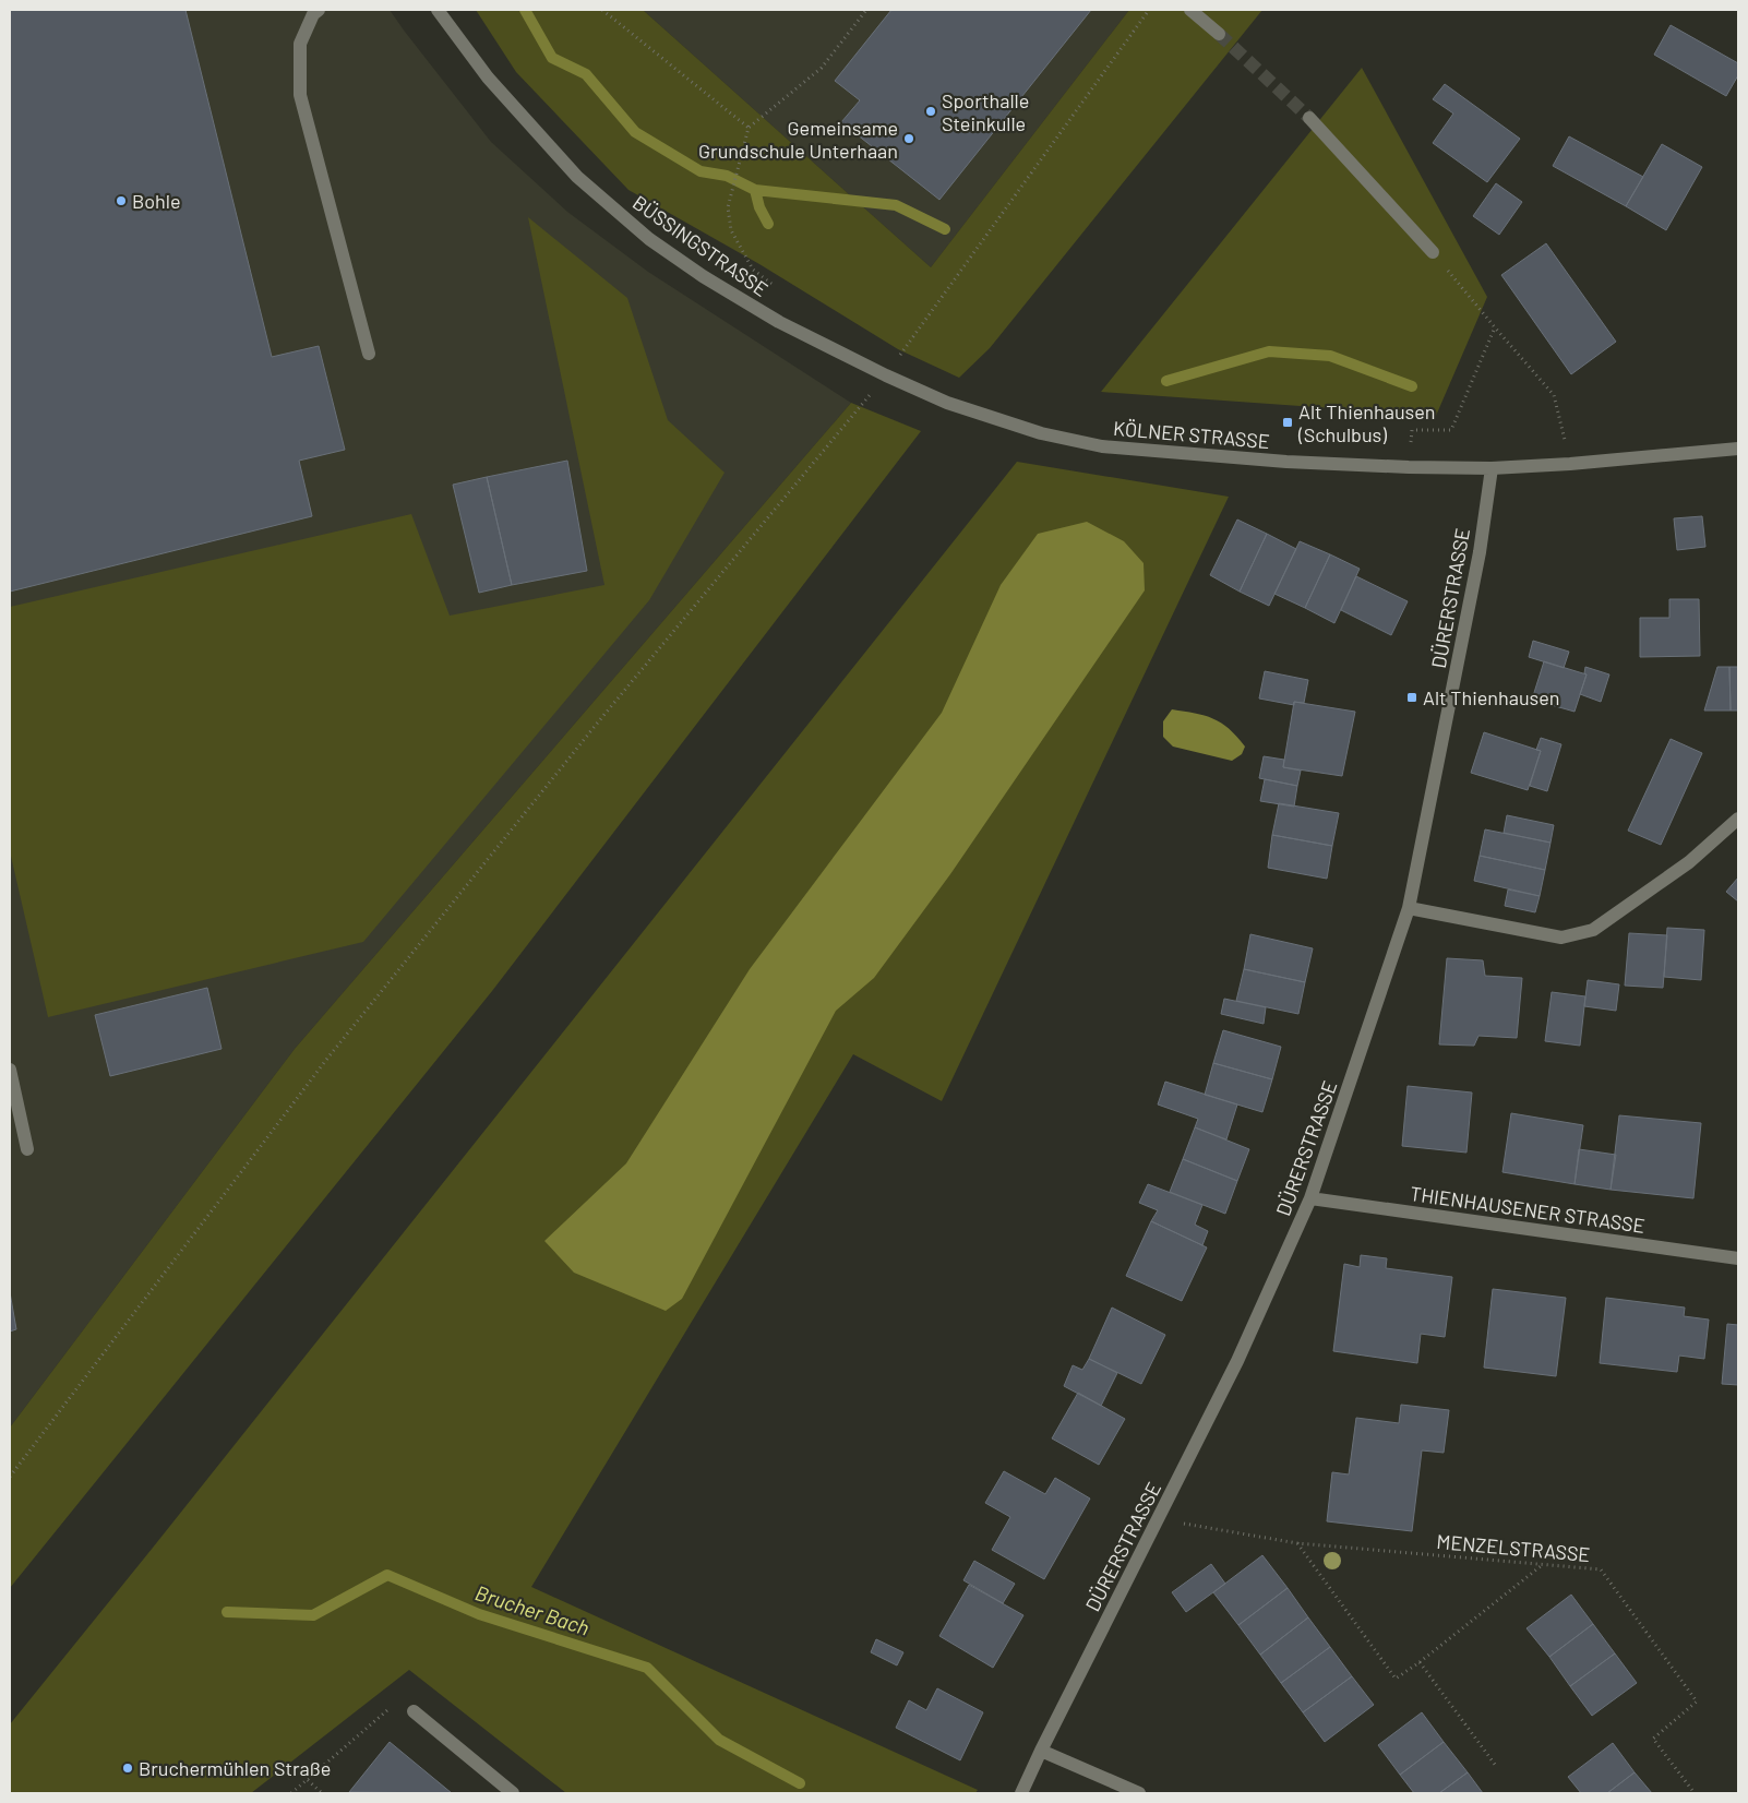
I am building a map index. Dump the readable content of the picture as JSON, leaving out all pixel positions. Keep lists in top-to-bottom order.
{
  "streets": {
    "street": [
      "BÜSSINGSTRASSE",
      "KÖLNER STRASSE",
      "DÜRERSTRASSE",
      "THIENHAUSENER STRASSE"
    ],
    "path": ["MENZELSTRASSE"]
  },
  "crossings": [
    ["BÜSSINGSTRASSE", "KÖLNER STRASSE"],
    ["KÖLNER STRASSE", "DÜRERSTRASSE"],
    ["DÜRERSTRASSE", "THIENHAUSENER STRASSE"],
    ["DÜRERSTRASSE", "MENZELSTRASSE"]
  ],
  "water": ["Brucher Bach"],
  "places": {
    "other": [
      "Sporthalle Steinkulle",
      "Gemeinsame Grundschule Unterhaan",
      "Bohle",
      "Bruchermühlen Straße"
    ],
    "transit": ["Alt Thienhausen (Schulbus)", "Alt Thienhausen"]
  }
}
